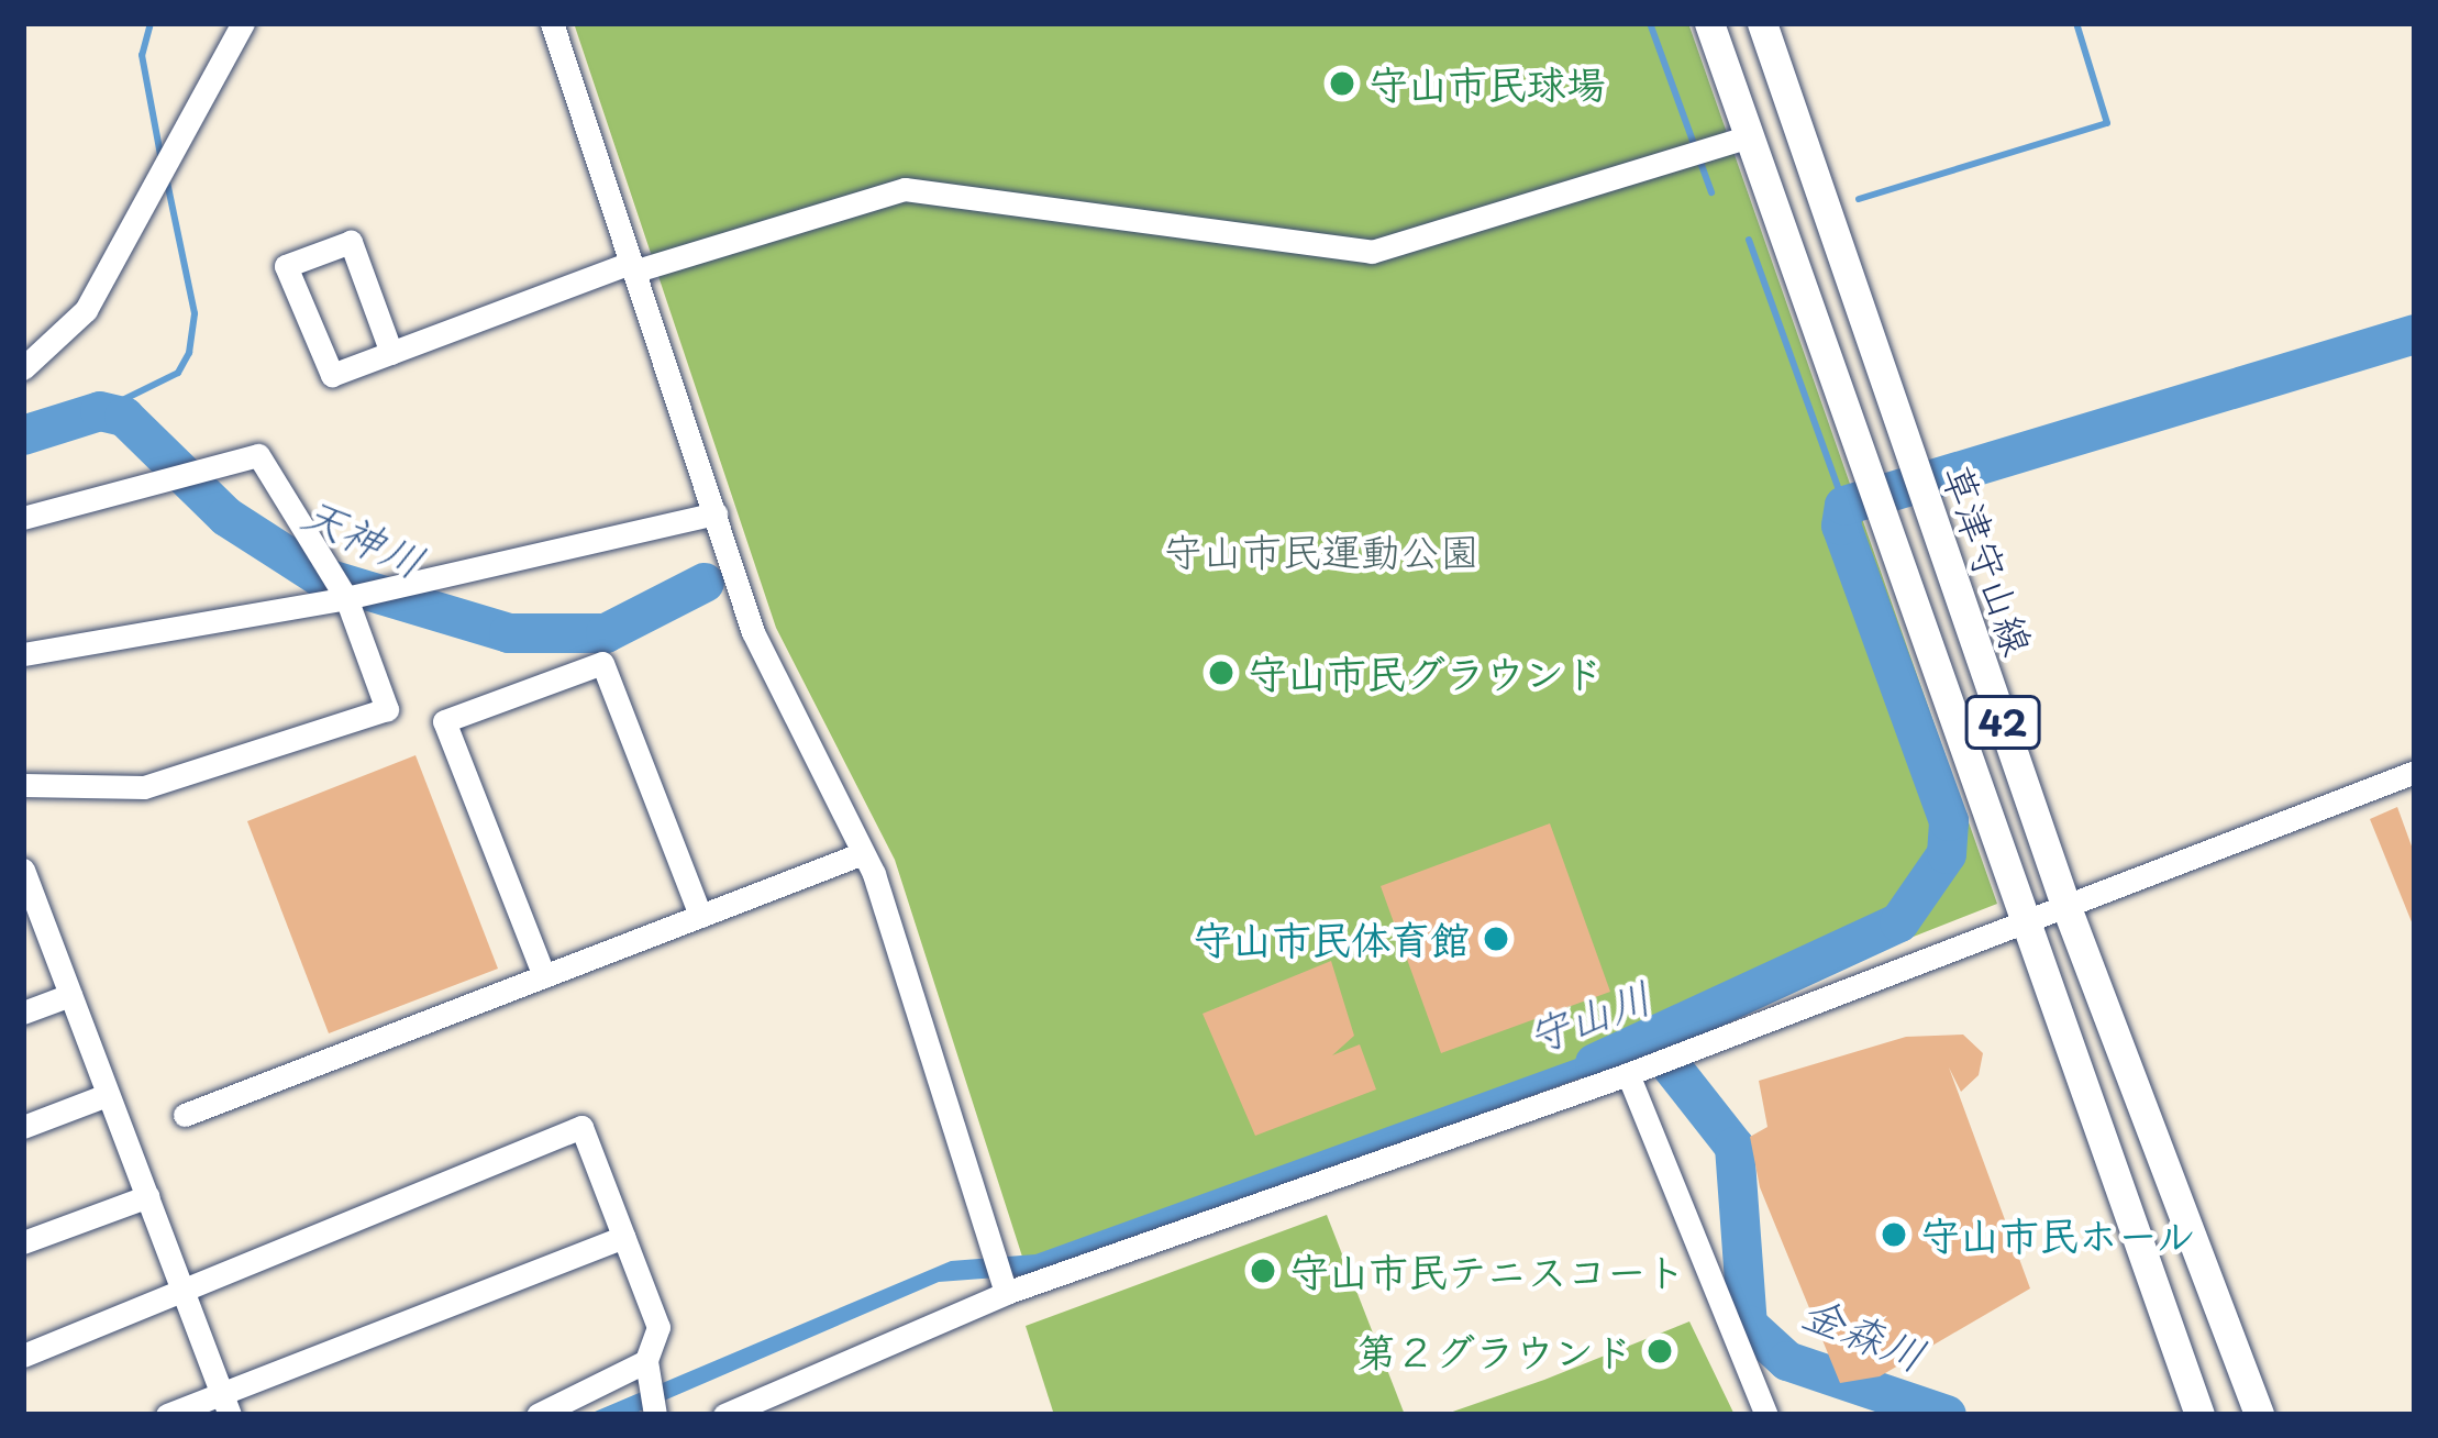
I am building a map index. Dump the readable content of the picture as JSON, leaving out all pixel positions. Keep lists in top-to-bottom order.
{
  "streets": {
    "main road": ["草津守山線", "42"]
  },
  "water": ["天神川", "守山川", "金森川"],
  "parks": ["守山市民運動公園"],
  "places": [
    "守山市民球場",
    "守山市民グラウンド",
    "守山市民体育館",
    "守山市民ホール",
    "守山市民テニスコート",
    "第２グラウンド"
  ]
}
